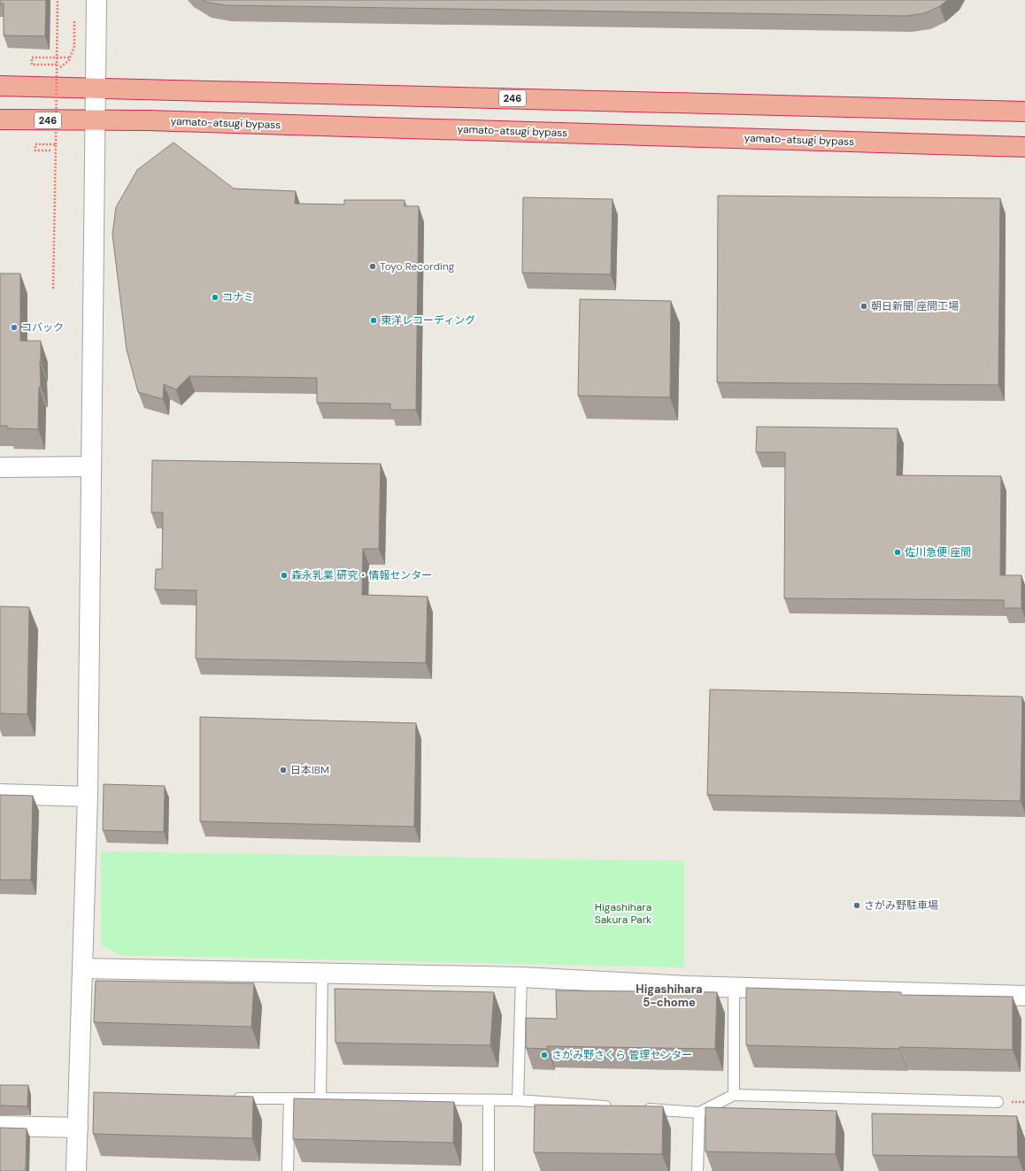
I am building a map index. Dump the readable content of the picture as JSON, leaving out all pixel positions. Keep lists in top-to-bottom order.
{
  "streets": {
    "highway": ["246", "yamato-atsugi bypass"]
  },
  "districts": ["Higashihara 5-chome"],
  "parks": ["Higashihara Sakura Park"],
  "places": [
    "Toyo Recording",
    "コナミ",
    "朝日新聞 座間工場",
    "東洋レコーディング",
    "コバック",
    "佐川急便 座間",
    "森永乳業 研究・情報センター",
    "日本IBM",
    "さがみ野駐車場",
    "さがみ野さくら 管理センター"
  ]
}
